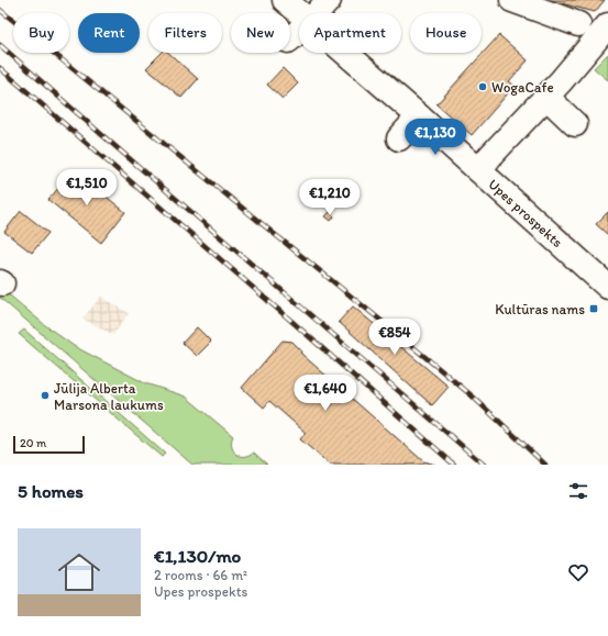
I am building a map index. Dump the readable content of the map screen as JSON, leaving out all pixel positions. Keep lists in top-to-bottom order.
{
  "streets": {
    "main road": ["Upes prospekts"]
  },
  "places": {
    "other": ["WogaCafe", "Jūlija Alberta Marsona laukums"],
    "transit": ["Kultūras nams"]
  },
  "scale_bar": "20 m",
  "page": {
    "chip": [
      "Buy",
      "Rent",
      "Filters",
      "New",
      "Apartment",
      "House"
    ],
    "price": [
      "€1,130",
      "€1,510",
      "€1,210",
      "€854",
      "€1,640"
    ],
    "scale": "20 m",
    "heading": "5 homes",
    "list": [
      {
        "name": "€1,130/mo",
        "note": "2 rooms · 66 m² · Upes prospekts"
      }
    ]
  }
}
